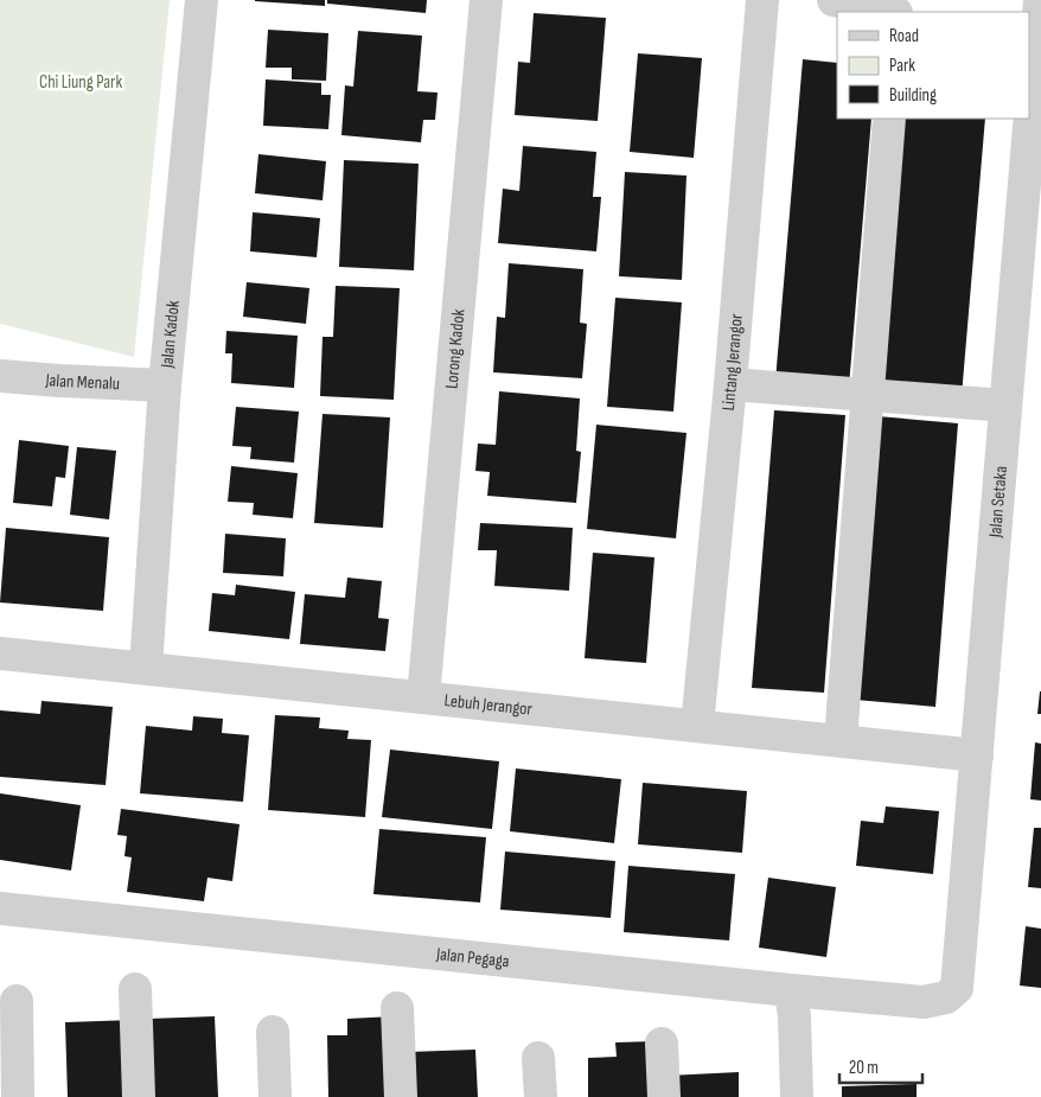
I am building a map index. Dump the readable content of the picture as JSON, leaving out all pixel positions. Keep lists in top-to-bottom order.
{
  "streets": {
    "street": [
      "Jalan Kadok",
      "Lorong Kadok",
      "Lintang Jerangor",
      "Jalan Menalu",
      "Jalan Setaka",
      "Lebuh Jerangor",
      "Jalan Pegaga"
    ]
  },
  "crossings": [
    ["Jalan Kadok", "Jalan Menalu"],
    ["Jalan Kadok", "Lebuh Jerangor"],
    ["Lorong Kadok", "Lebuh Jerangor"],
    ["Lintang Jerangor", "Lebuh Jerangor"],
    ["Jalan Setaka", "Lebuh Jerangor"],
    ["Jalan Setaka", "Jalan Pegaga"]
  ],
  "parks": ["Chi Liung Park"],
  "legend": ["Road", "Park", "Building"],
  "scale_bar": "20 m"
}
